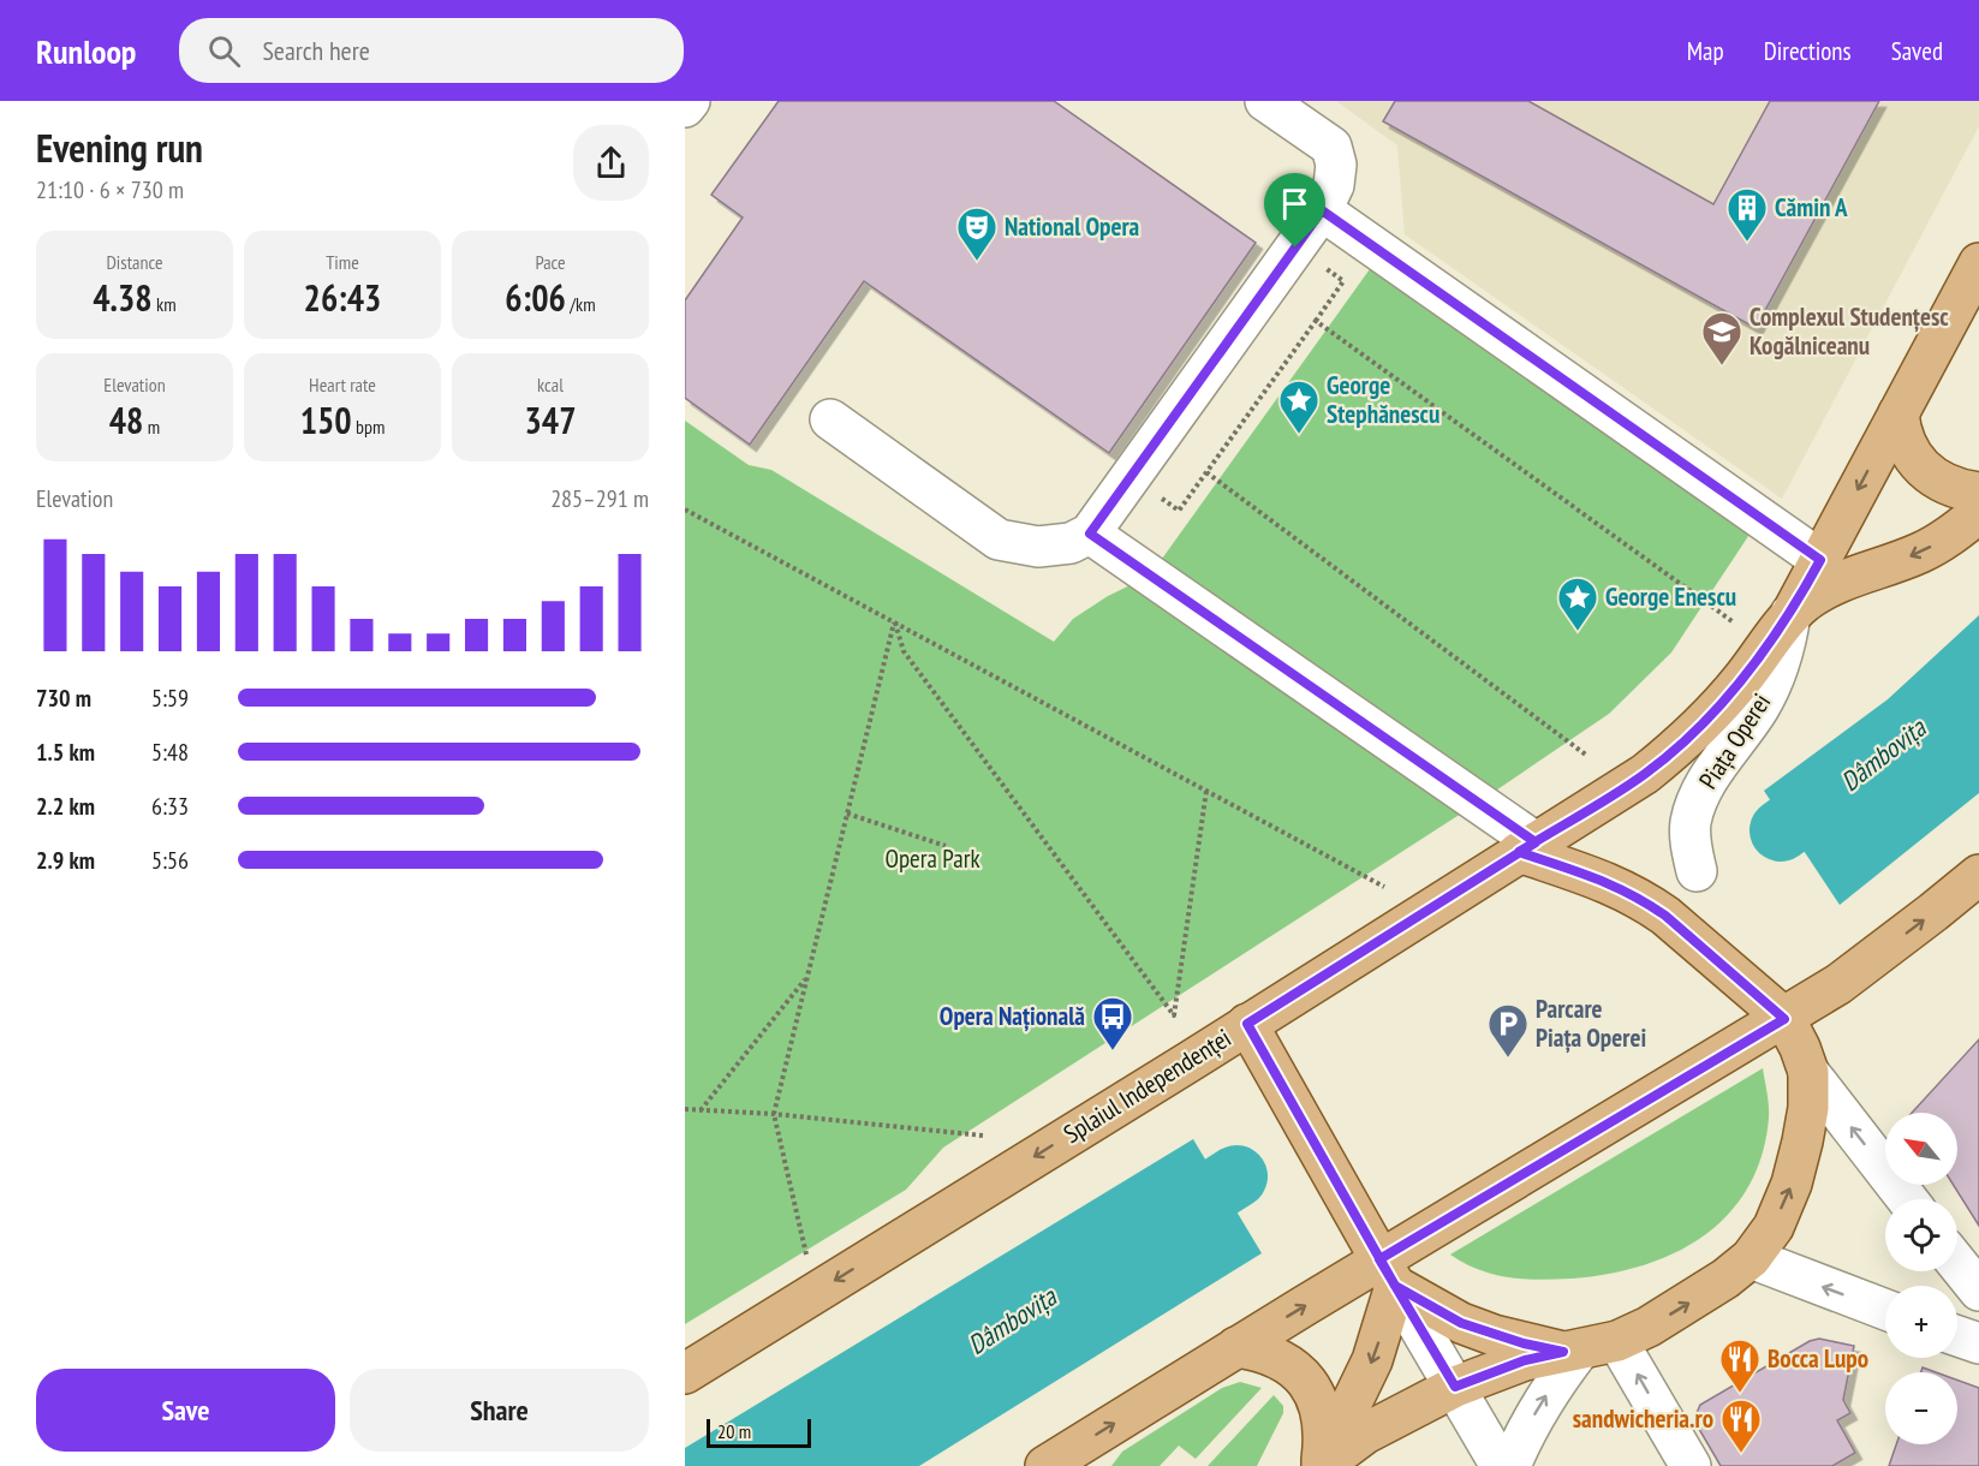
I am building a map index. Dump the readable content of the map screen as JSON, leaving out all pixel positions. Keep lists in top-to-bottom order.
{
  "streets": {
    "main road": ["Splaiul Independenței"],
    "street": ["Piața Operei"]
  },
  "crossings": [
    ["Piața Operei", "Splaiul Independenței"]
  ],
  "water": ["Dâmbovița"],
  "parks": ["Opera Park"],
  "places": {
    "building": ["Cămin A"],
    "theatre": ["National Opera"],
    "school or university": ["Complexul Studențesc Kogălniceanu"],
    "place": ["George Stephănescu", "George Enescu"],
    "bus stop": ["Opera Națională"],
    "parking": ["Parcare Piața Operei"],
    "restaurant": ["Bocca Lupo", "sandwicheria.ro"]
  },
  "scale_bar": "20 m",
  "north": "top left",
  "page": {
    "header": "Runloop",
    "search": "Search here",
    "nav": ["Map", "Directions", "Saved"],
    "heading": ["Evening run", "21:10 · 6 × 730 m"],
    "stats": [
      ["Distance", "4.38 km"],
      ["Time", "26:43"],
      ["Pace", "6:06 /km"],
      ["Elevation", "48 m"],
      ["Heart rate", "150 bpm"],
      ["kcal", "347"]
    ],
    "chart": ["Elevation", "285–291 m"],
    "list": [
      {
        "name": "730 m",
        "note": "5:59"
      },
      {
        "name": "1.5 km",
        "note": "5:48"
      },
      {
        "name": "2.2 km",
        "note": "6:33"
      },
      {
        "name": "2.9 km",
        "note": "5:56"
      }
    ],
    "map_buttons": ["+", "−"],
    "buttons": ["Save", "Share"],
    "scale": "20 m"
  }
}
